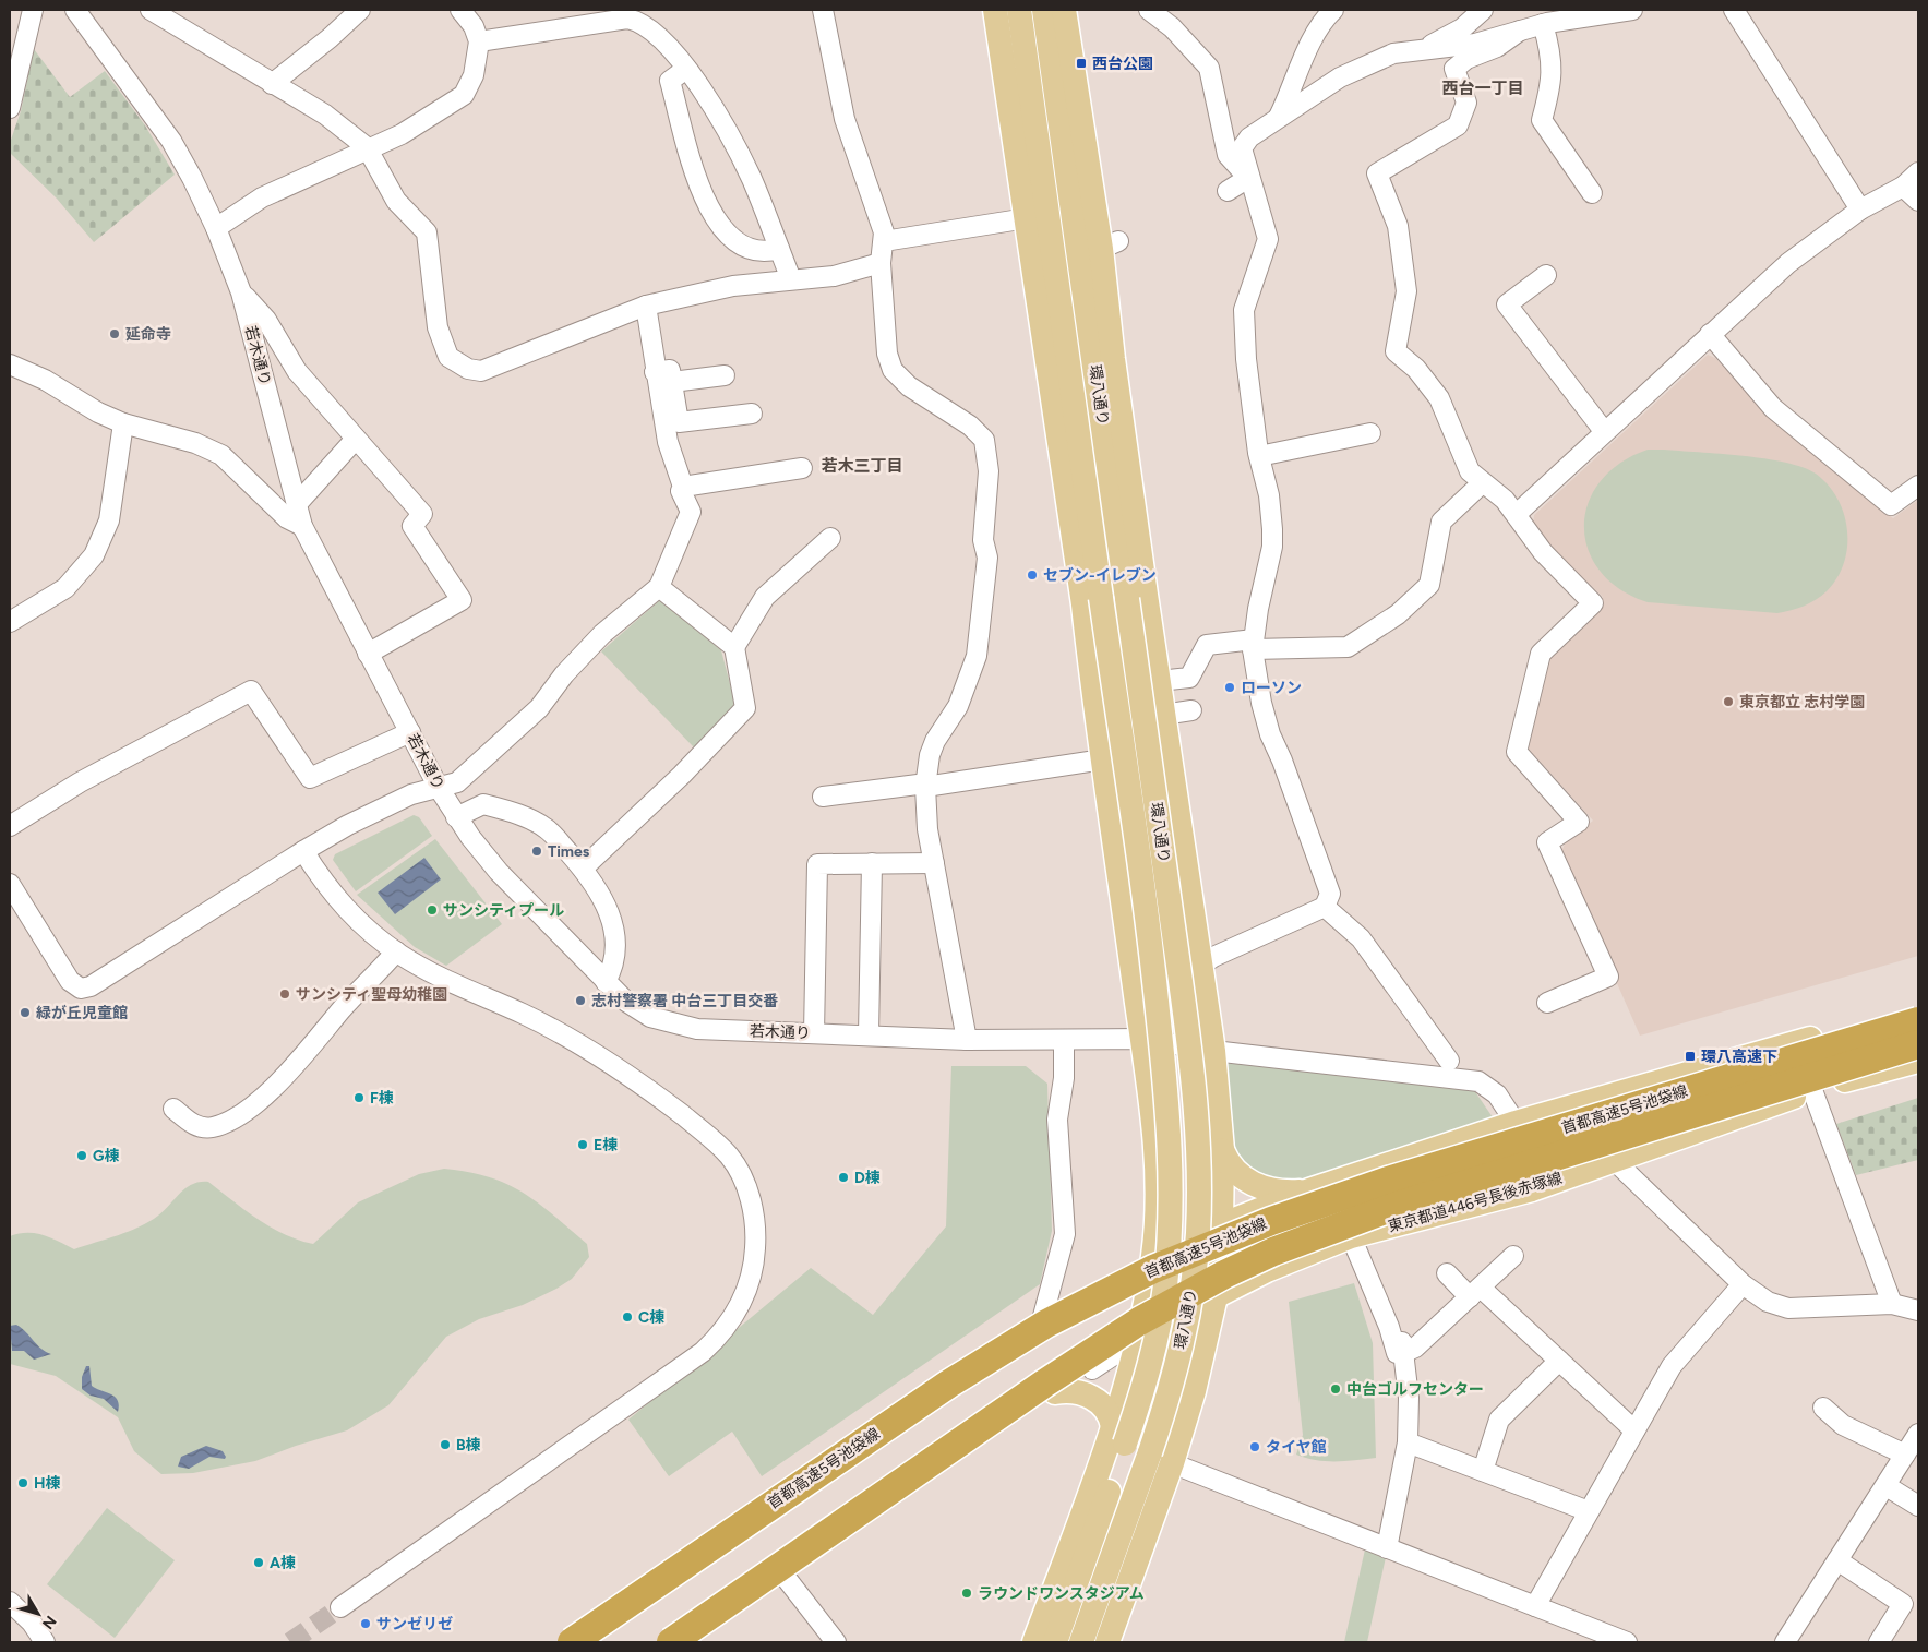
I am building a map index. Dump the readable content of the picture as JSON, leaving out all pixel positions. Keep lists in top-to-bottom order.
{
  "streets": {
    "highway": ["首都高速5号池袋線"],
    "main road": ["環八通り", "東京都道446号長後赤塚線"],
    "street": ["若木通り"]
  },
  "districts": ["西台一丁目", "若木三丁目"],
  "places": {
    "transit": ["西台公園", "環八高速下"],
    "other": [
      "延命寺",
      "セブン-イレブン",
      "ローソン",
      "東京都立 志村学園",
      "Times",
      "サンシティプール",
      "サンシティ聖母幼稚園",
      "志村警察署 中台三丁目交番",
      "緑が丘児童館",
      "F棟",
      "E棟",
      "G棟",
      "D棟",
      "C棟",
      "中台ゴルフセンター",
      "B棟",
      "タイヤ館",
      "H棟",
      "A棟",
      "ラウンドワンスタジアム",
      "サンゼリゼ"
    ]
  },
  "north": "bottom right"
}
